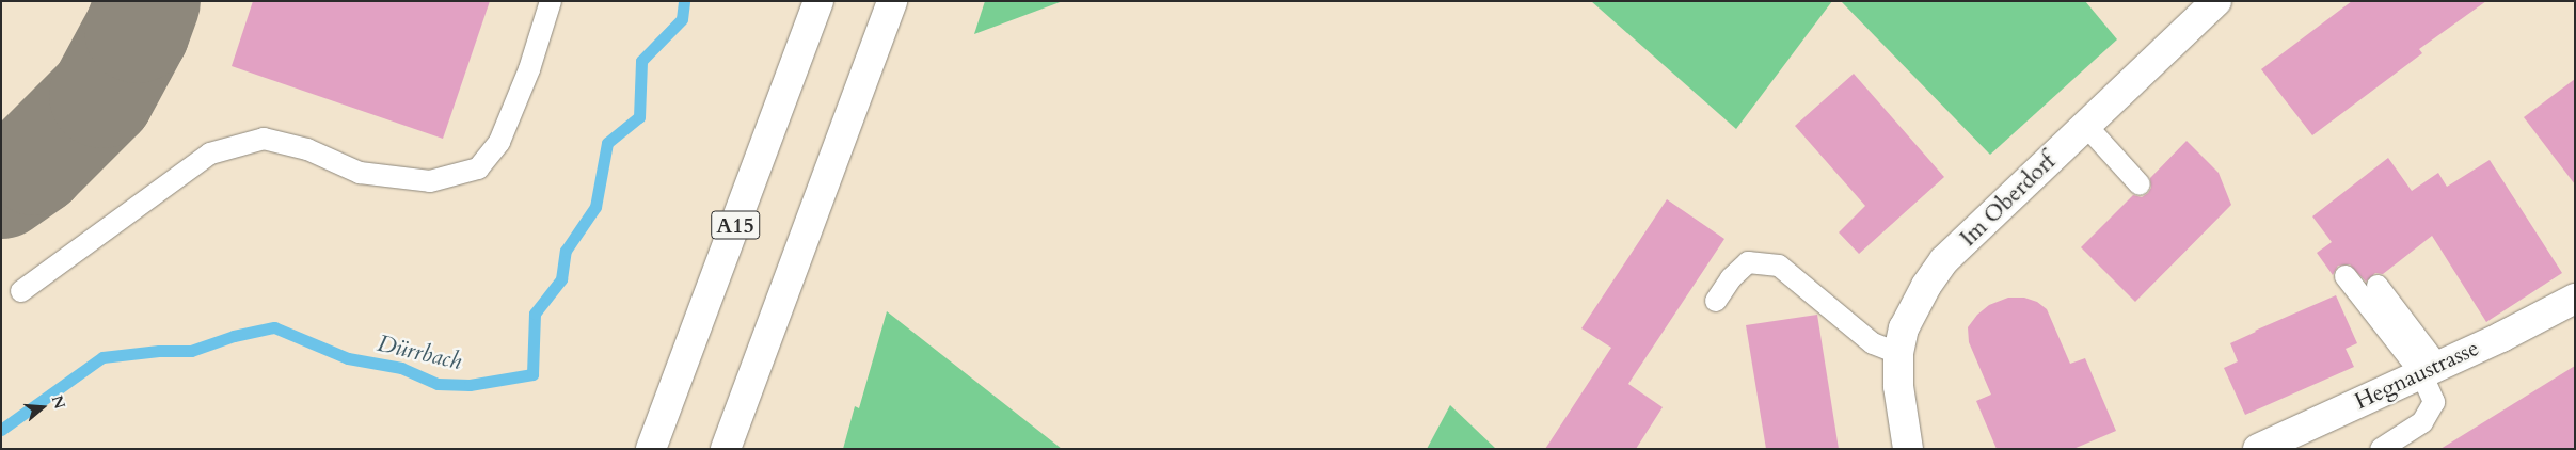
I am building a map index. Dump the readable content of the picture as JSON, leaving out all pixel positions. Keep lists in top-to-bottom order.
{
  "streets": {
    "main road": ["Im Oberdorf", "A15", "Hegnaustrasse"]
  },
  "water": ["Dürrbach"],
  "north": "right"
}
